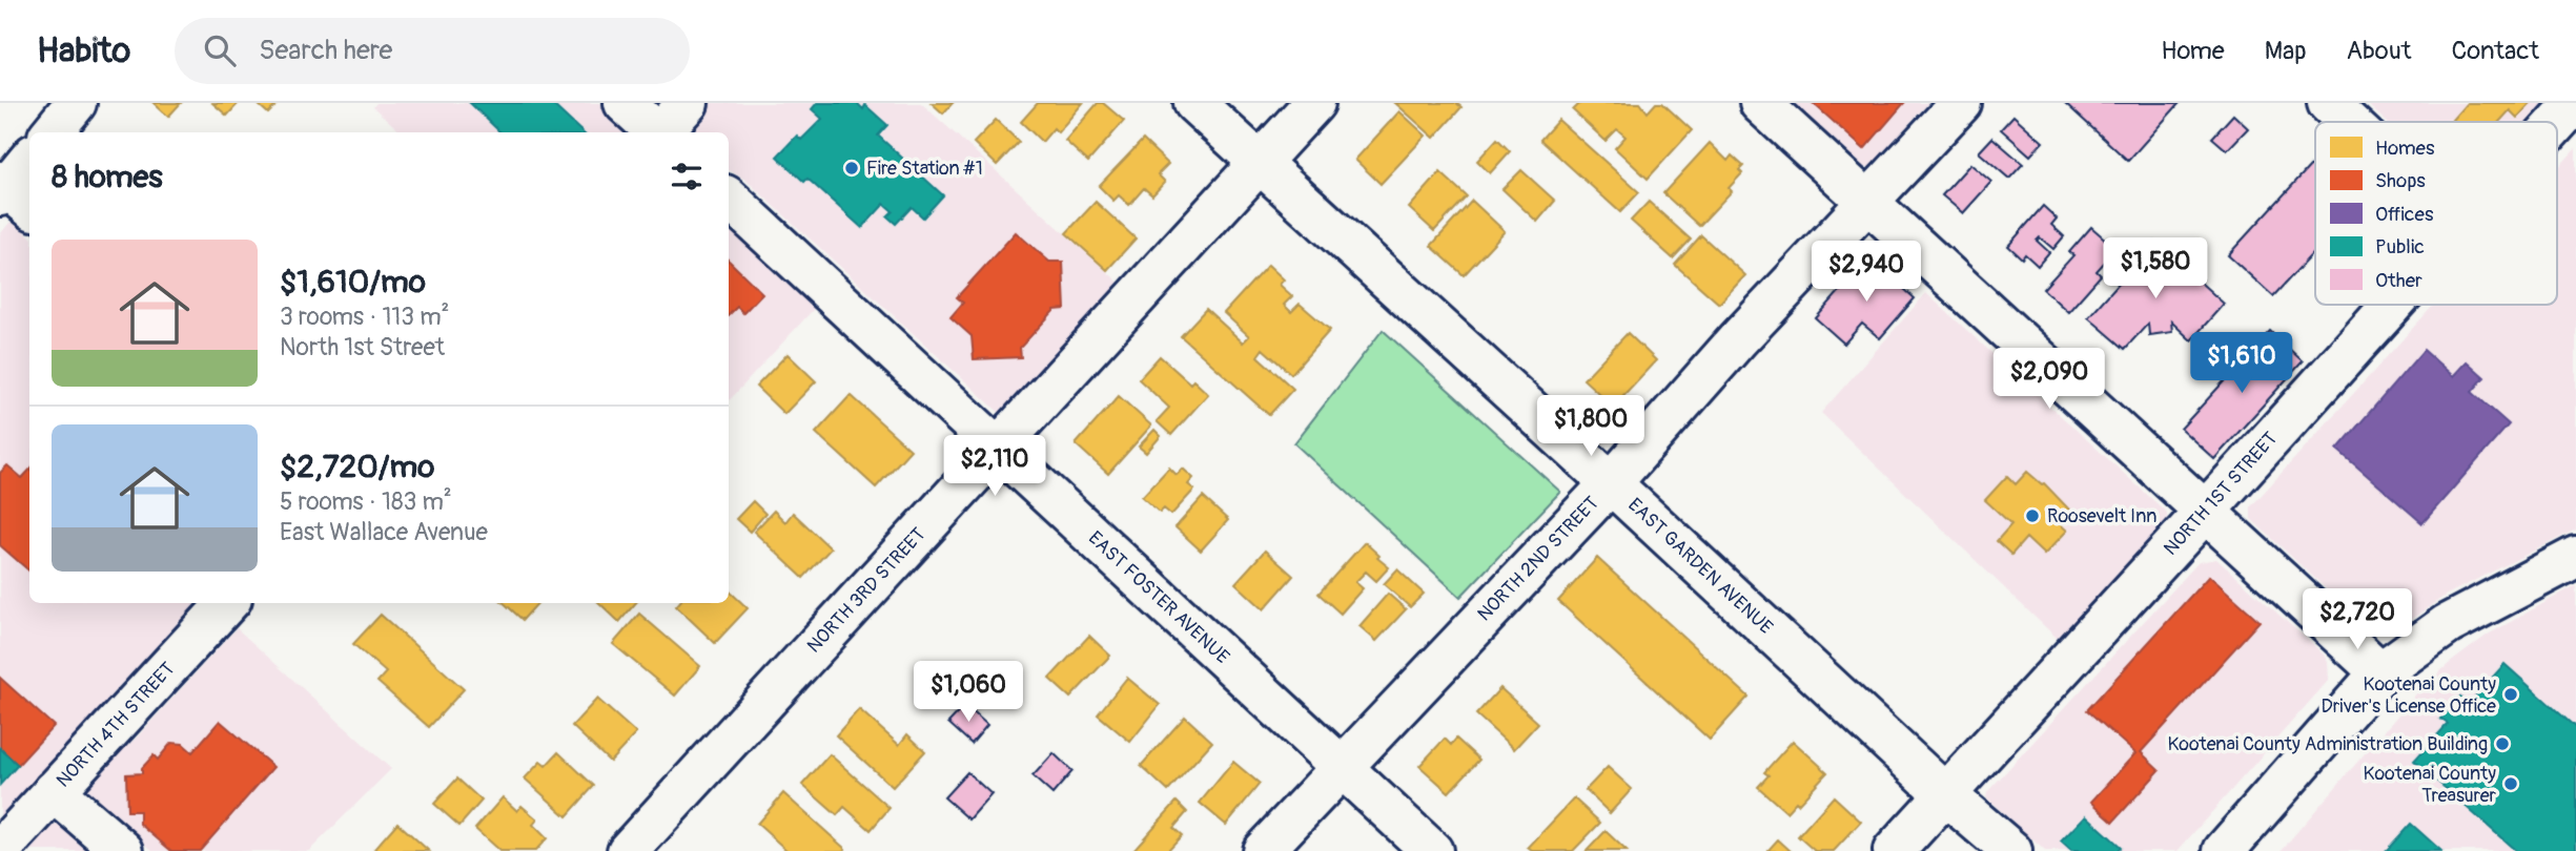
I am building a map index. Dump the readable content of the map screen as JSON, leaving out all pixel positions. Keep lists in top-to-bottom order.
{
  "streets": {
    "street": [
      "NORTH 1ST STREET",
      "NORTH 2ND STREET",
      "EAST GARDEN AVENUE",
      "NORTH 3RD STREET",
      "EAST FOSTER AVENUE",
      "NORTH 4TH STREET"
    ]
  },
  "crossings": [
    ["NORTH 1ST STREET", "EAST GARDEN AVENUE"],
    ["NORTH 2ND STREET", "EAST GARDEN AVENUE"],
    ["NORTH 2ND STREET", "EAST FOSTER AVENUE"],
    ["EAST GARDEN AVENUE", "NORTH 3RD STREET"],
    ["NORTH 3RD STREET", "EAST FOSTER AVENUE"]
  ],
  "places": [
    "Fire Station #1",
    "Roosevelt Inn",
    "Kootenai County Driver's License Office",
    "Kootenai County Administration Building",
    "Kootenai County Treasurer"
  ],
  "legend": [
    "Homes",
    "Shops",
    "Offices",
    "Public",
    "Other"
  ],
  "page": {
    "header": "Habito",
    "search": "Search here",
    "nav": [
      "Home",
      "Map",
      "About",
      "Contact"
    ],
    "heading": "8 homes",
    "list": [
      {
        "name": "$1,610/mo",
        "note": "3 rooms · 113 m² · North 1st Street"
      },
      {
        "name": "$2,720/mo",
        "note": "5 rooms · 183 m² · East Wallace Avenue"
      }
    ],
    "price": [
      "$1,580",
      "$2,940",
      "$1,610",
      "$2,090",
      "$1,800",
      "$2,110",
      "$2,720",
      "$1,060"
    ]
  }
}
